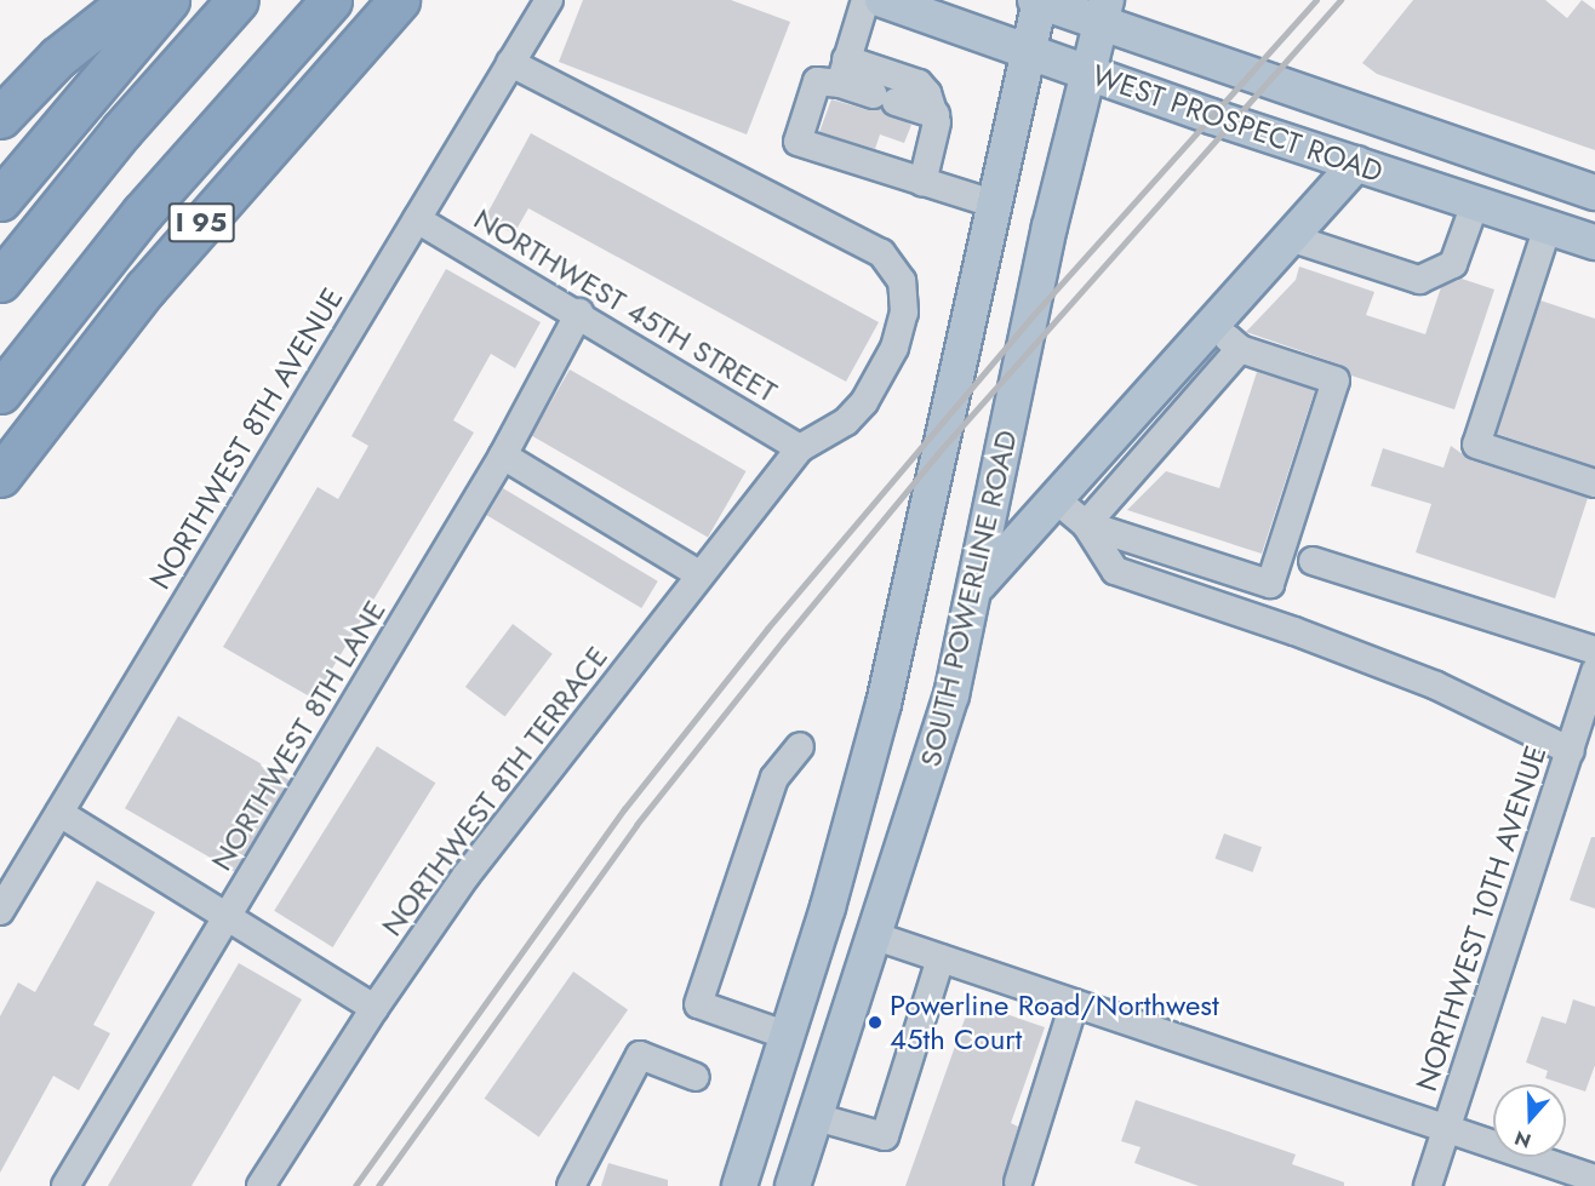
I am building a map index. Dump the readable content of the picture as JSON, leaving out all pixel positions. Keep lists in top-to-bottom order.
{
  "streets": {
    "highway": ["I 95"],
    "main road": ["WEST PROSPECT ROAD", "SOUTH POWERLINE ROAD"],
    "street": [
      "NORTHWEST 45TH STREET",
      "NORTHWEST 8TH AVENUE",
      "NORTHWEST 8TH LANE",
      "NORTHWEST 8TH TERRACE",
      "NORTHWEST 10TH AVENUE"
    ]
  },
  "crossings": [
    ["WEST PROSPECT ROAD", "SOUTH POWERLINE ROAD"],
    ["NORTHWEST 45TH STREET", "NORTHWEST 8TH AVENUE"],
    ["NORTHWEST 45TH STREET", "NORTHWEST 8TH LANE"],
    ["NORTHWEST 45TH STREET", "NORTHWEST 8TH TERRACE"]
  ],
  "places": ["Powerline Road/Northwest 45th Court"],
  "north": "bottom"
}
